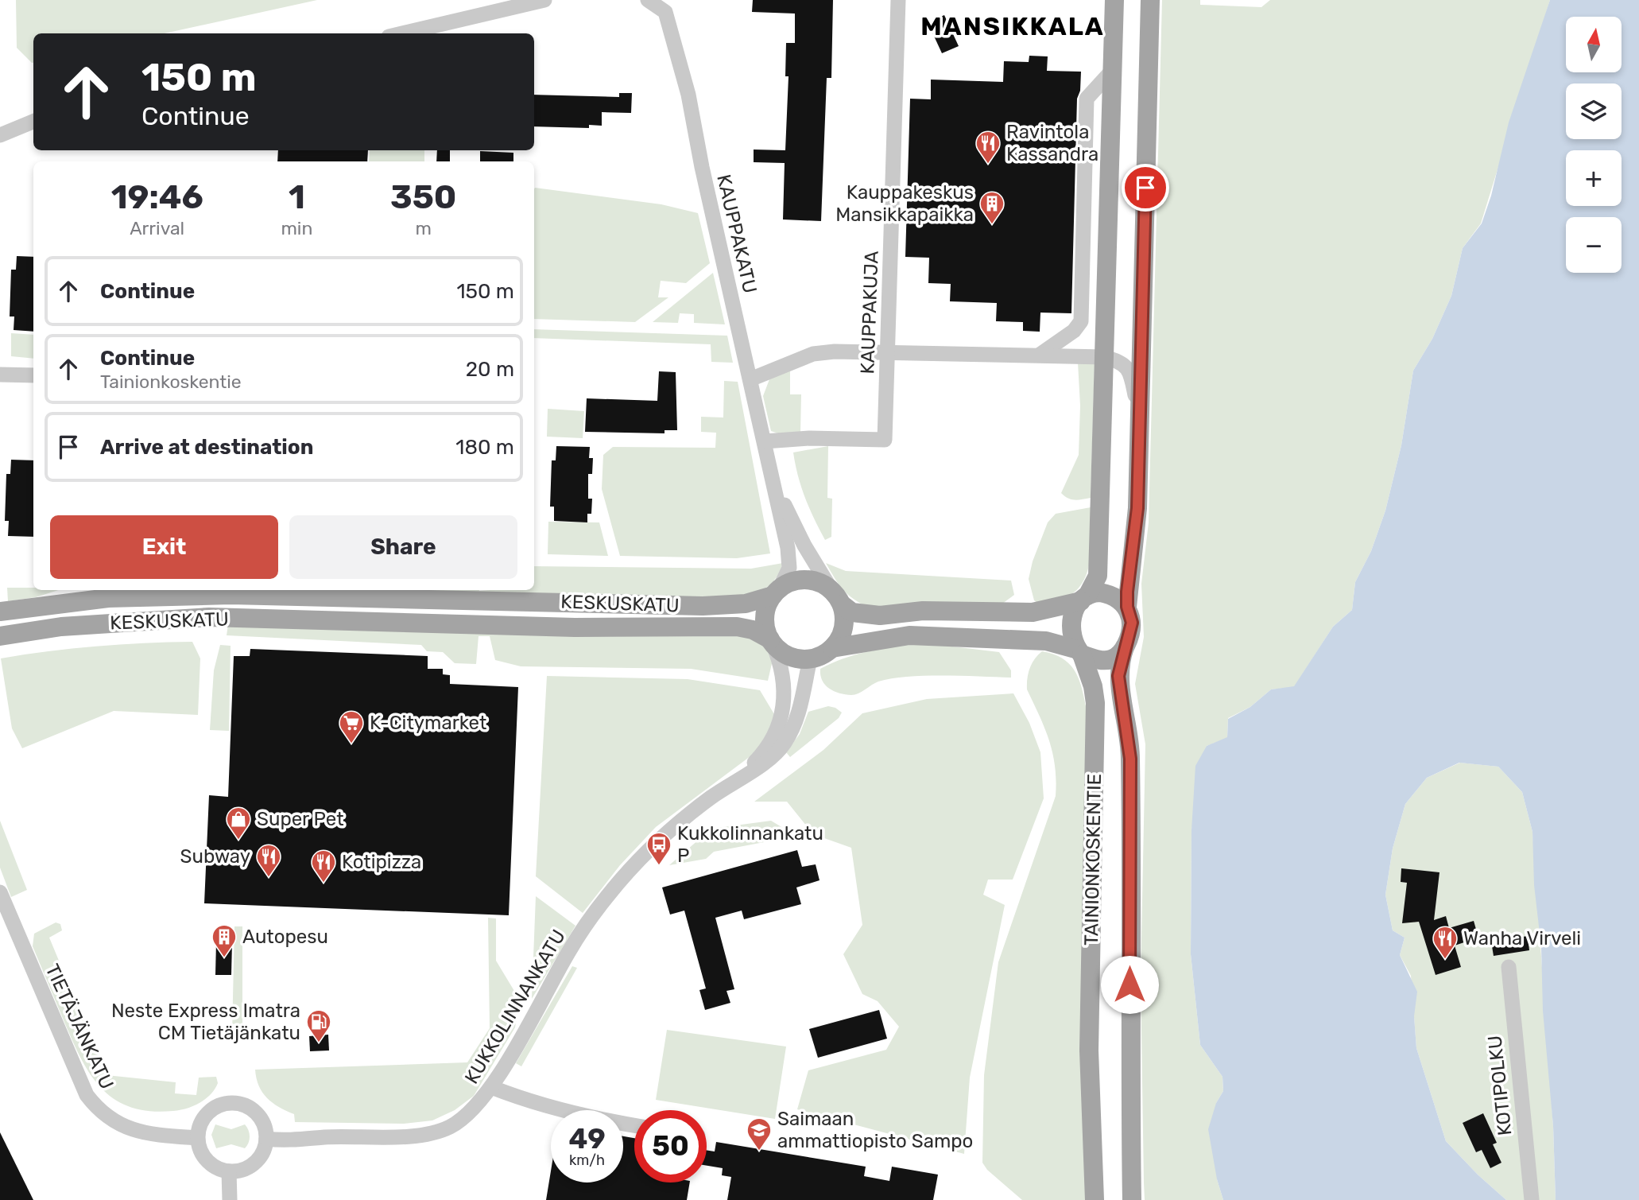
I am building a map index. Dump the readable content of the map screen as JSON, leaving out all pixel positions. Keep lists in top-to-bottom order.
{
  "streets": {
    "main road": ["KESKUSKATU", "TAINIONKOSKENTIE"],
    "street": [
      "KAUPPAKATU",
      "KAUPPAKUJA",
      "KUKKOLINNANKATU",
      "TIETÄJÄNKATU",
      "KOTIPOLKU"
    ]
  },
  "crossings": [
    ["KAUPPAKATU", "KAUPPAKUJA"],
    ["KAUPPAKATU", "KESKUSKATU"],
    ["KAUPPAKATU", "KUKKOLINNANKATU"],
    ["KESKUSKATU", "KUKKOLINNANKATU"],
    ["KUKKOLINNANKATU", "TIETÄJÄNKATU"]
  ],
  "districts": ["MANSIKKALA"],
  "places": {
    "restaurant": [
      "Ravintola Kassandra",
      "Subway",
      "Kotipizza",
      "Wanha Virveli"
    ],
    "building": ["Kauppakeskus Mansikkapaikka", "Autopesu"],
    "supermarket": ["K-Citymarket"],
    "shop": ["Super Pet"],
    "bus stop": ["Kukkolinnankatu P"],
    "fuel station": ["Neste Express Imatra CM Tietäjänkatu"],
    "school or university": ["Saimaan ammattiopisto Sampo"]
  },
  "north": "top",
  "page": {
    "map_buttons": ["+", "−"],
    "turn": ["150 m", "Continue"],
    "eta": [
      "19:46",
      "Arrival",
      "1",
      "min",
      "350",
      "m"
    ],
    "list": [
      {
        "name": "Continue",
        "value": "150 m"
      },
      {
        "name": "Continue",
        "note": "Tainionkoskentie",
        "value": "20 m"
      },
      {
        "name": "Arrive at destination",
        "value": "180 m"
      }
    ],
    "buttons": ["Exit", "Share"],
    "speed": "49 km/h",
    "limit": "50"
  }
}
